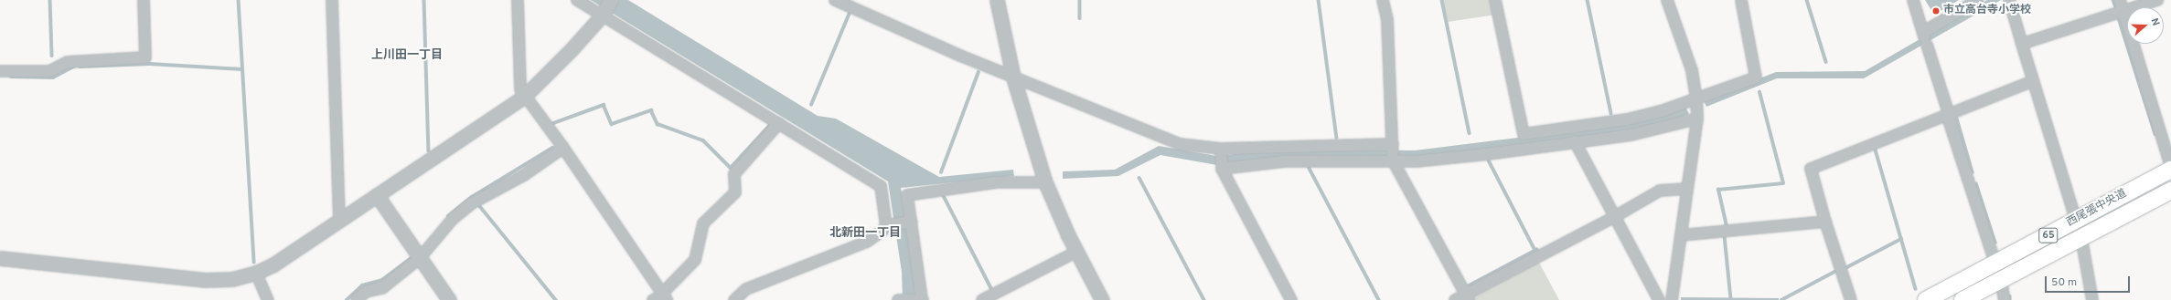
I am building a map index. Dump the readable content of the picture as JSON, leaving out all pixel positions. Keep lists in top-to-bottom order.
{
  "streets": {
    "main road": ["西尾張中央道", "65"]
  },
  "districts": ["上川田一丁目", "北新田一丁目"],
  "places": ["市立高台寺小学校"],
  "scale_bar": "50 m",
  "north": "right"
}
